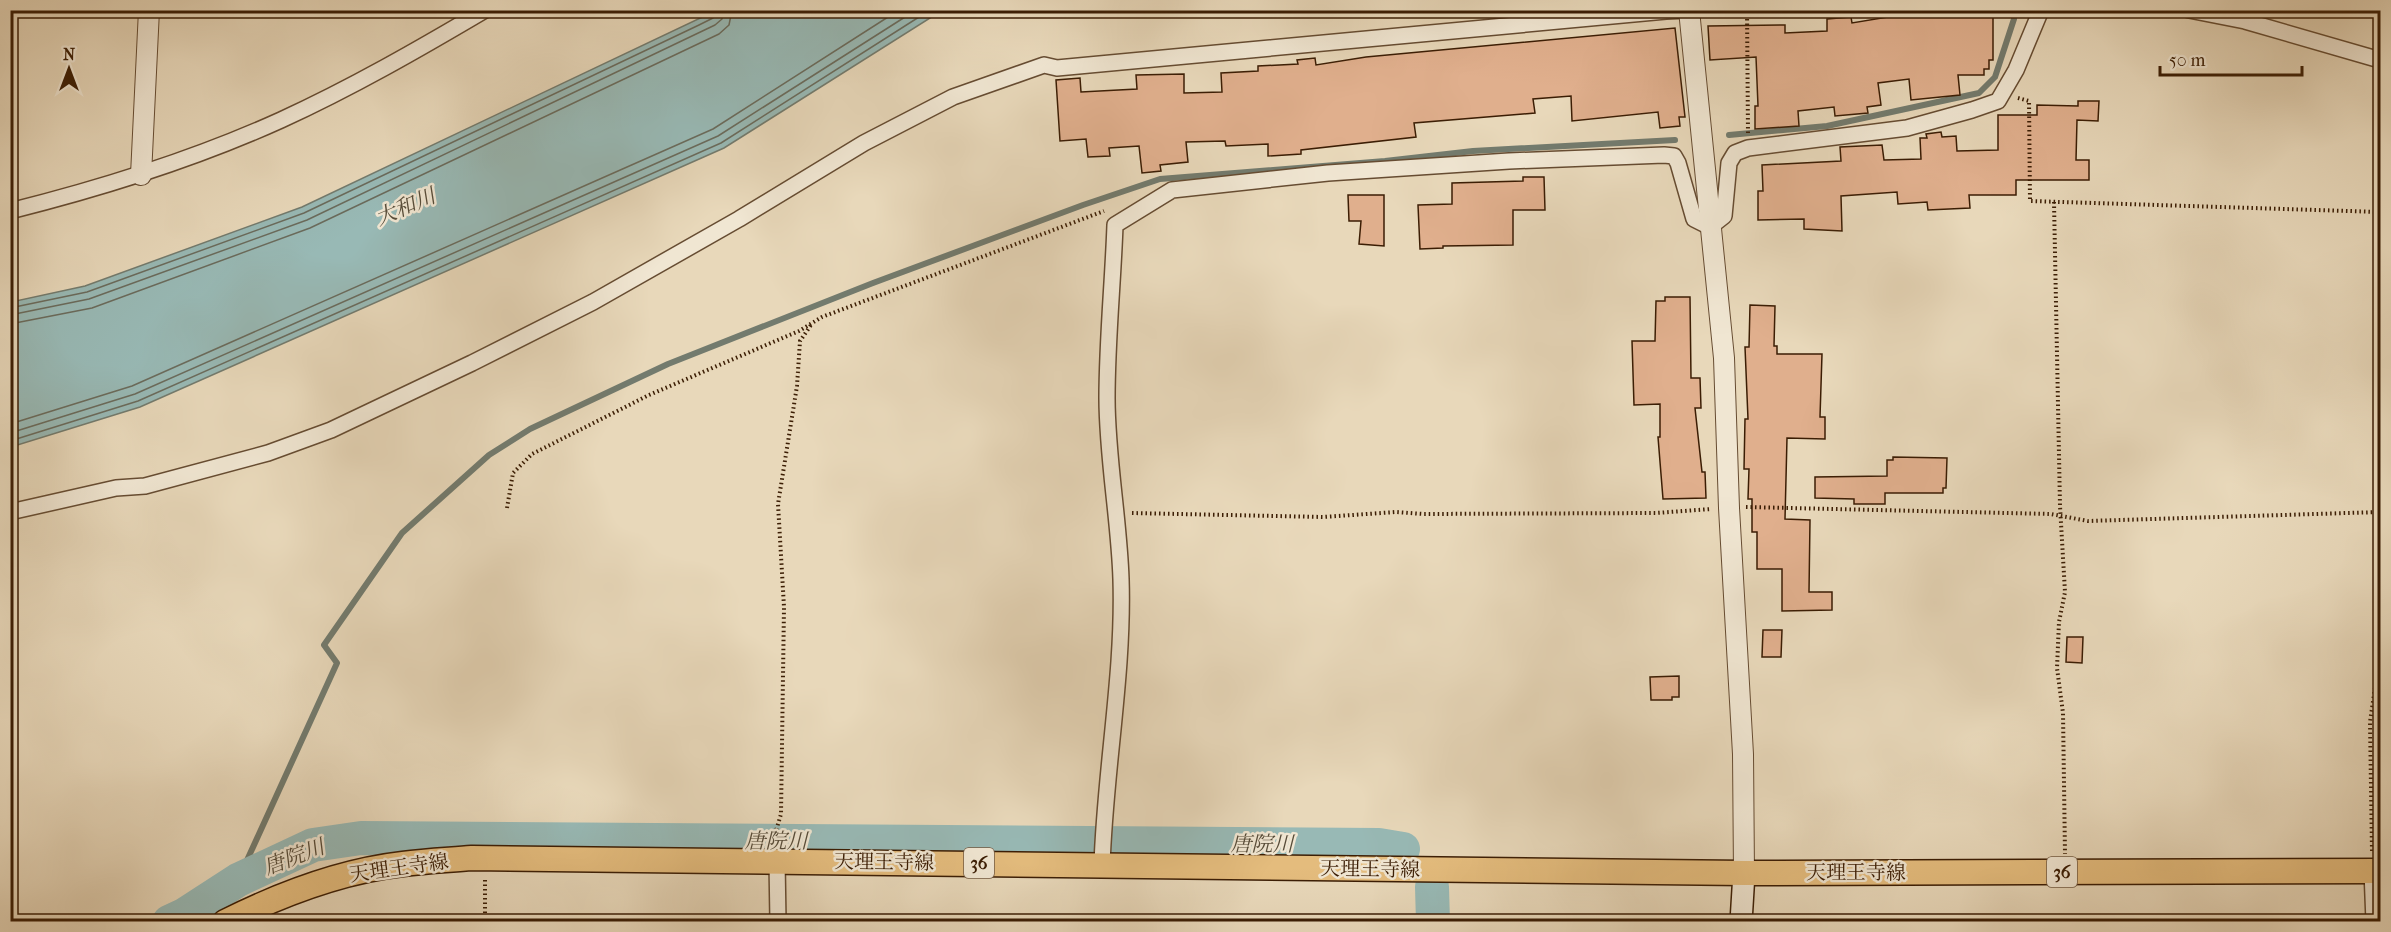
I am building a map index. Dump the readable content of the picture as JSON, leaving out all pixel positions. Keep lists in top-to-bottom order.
{
  "streets": {
    "main road": ["天理王寺線", "36"]
  },
  "water": ["大和川", "唐院川"],
  "scale_bar": "50 m",
  "north": "top"
}
